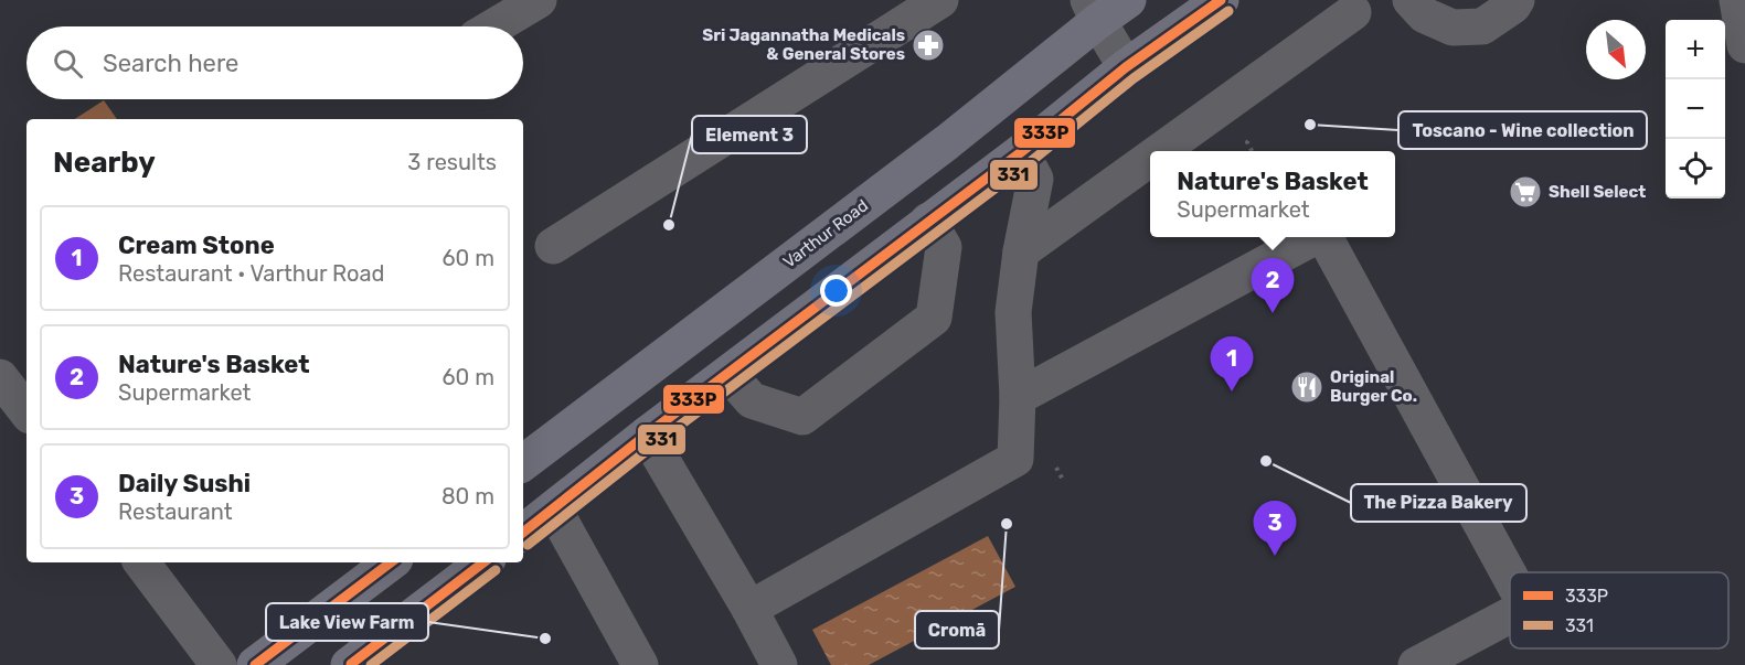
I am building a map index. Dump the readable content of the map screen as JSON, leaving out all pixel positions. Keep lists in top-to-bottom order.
{
  "streets": {
    "main road": ["Varthur Road"]
  },
  "places": {
    "pharmacy": ["Sri Jagannatha Medicals & General Stores"],
    "other": [
      "Toscano - Wine collection",
      "Element 3",
      "The Pizza Bakery",
      "Cromā",
      "Lake View Farm"
    ],
    "supermarket": ["Shell Select"],
    "restaurant": ["Original Burger Co."]
  },
  "lines": ["transit line 333P", "transit line 331"],
  "legend": ["333P", "331"],
  "north": "bottom right",
  "page": {
    "map_buttons": ["+", "−"],
    "search": "Search here",
    "heading": ["Nearby", "3 results"],
    "popup": ["Nature's Basket", "Supermarket"],
    "list": [
      {
        "mark": "1",
        "name": "Cream Stone",
        "note": "Restaurant · Varthur Road",
        "value": "60 m"
      },
      {
        "mark": "2",
        "name": "Nature's Basket",
        "note": "Supermarket",
        "value": "60 m"
      },
      {
        "mark": "3",
        "name": "Daily Sushi",
        "note": "Restaurant",
        "value": "80 m"
      }
    ],
    "pins": ["2", "1", "3"]
  }
}
